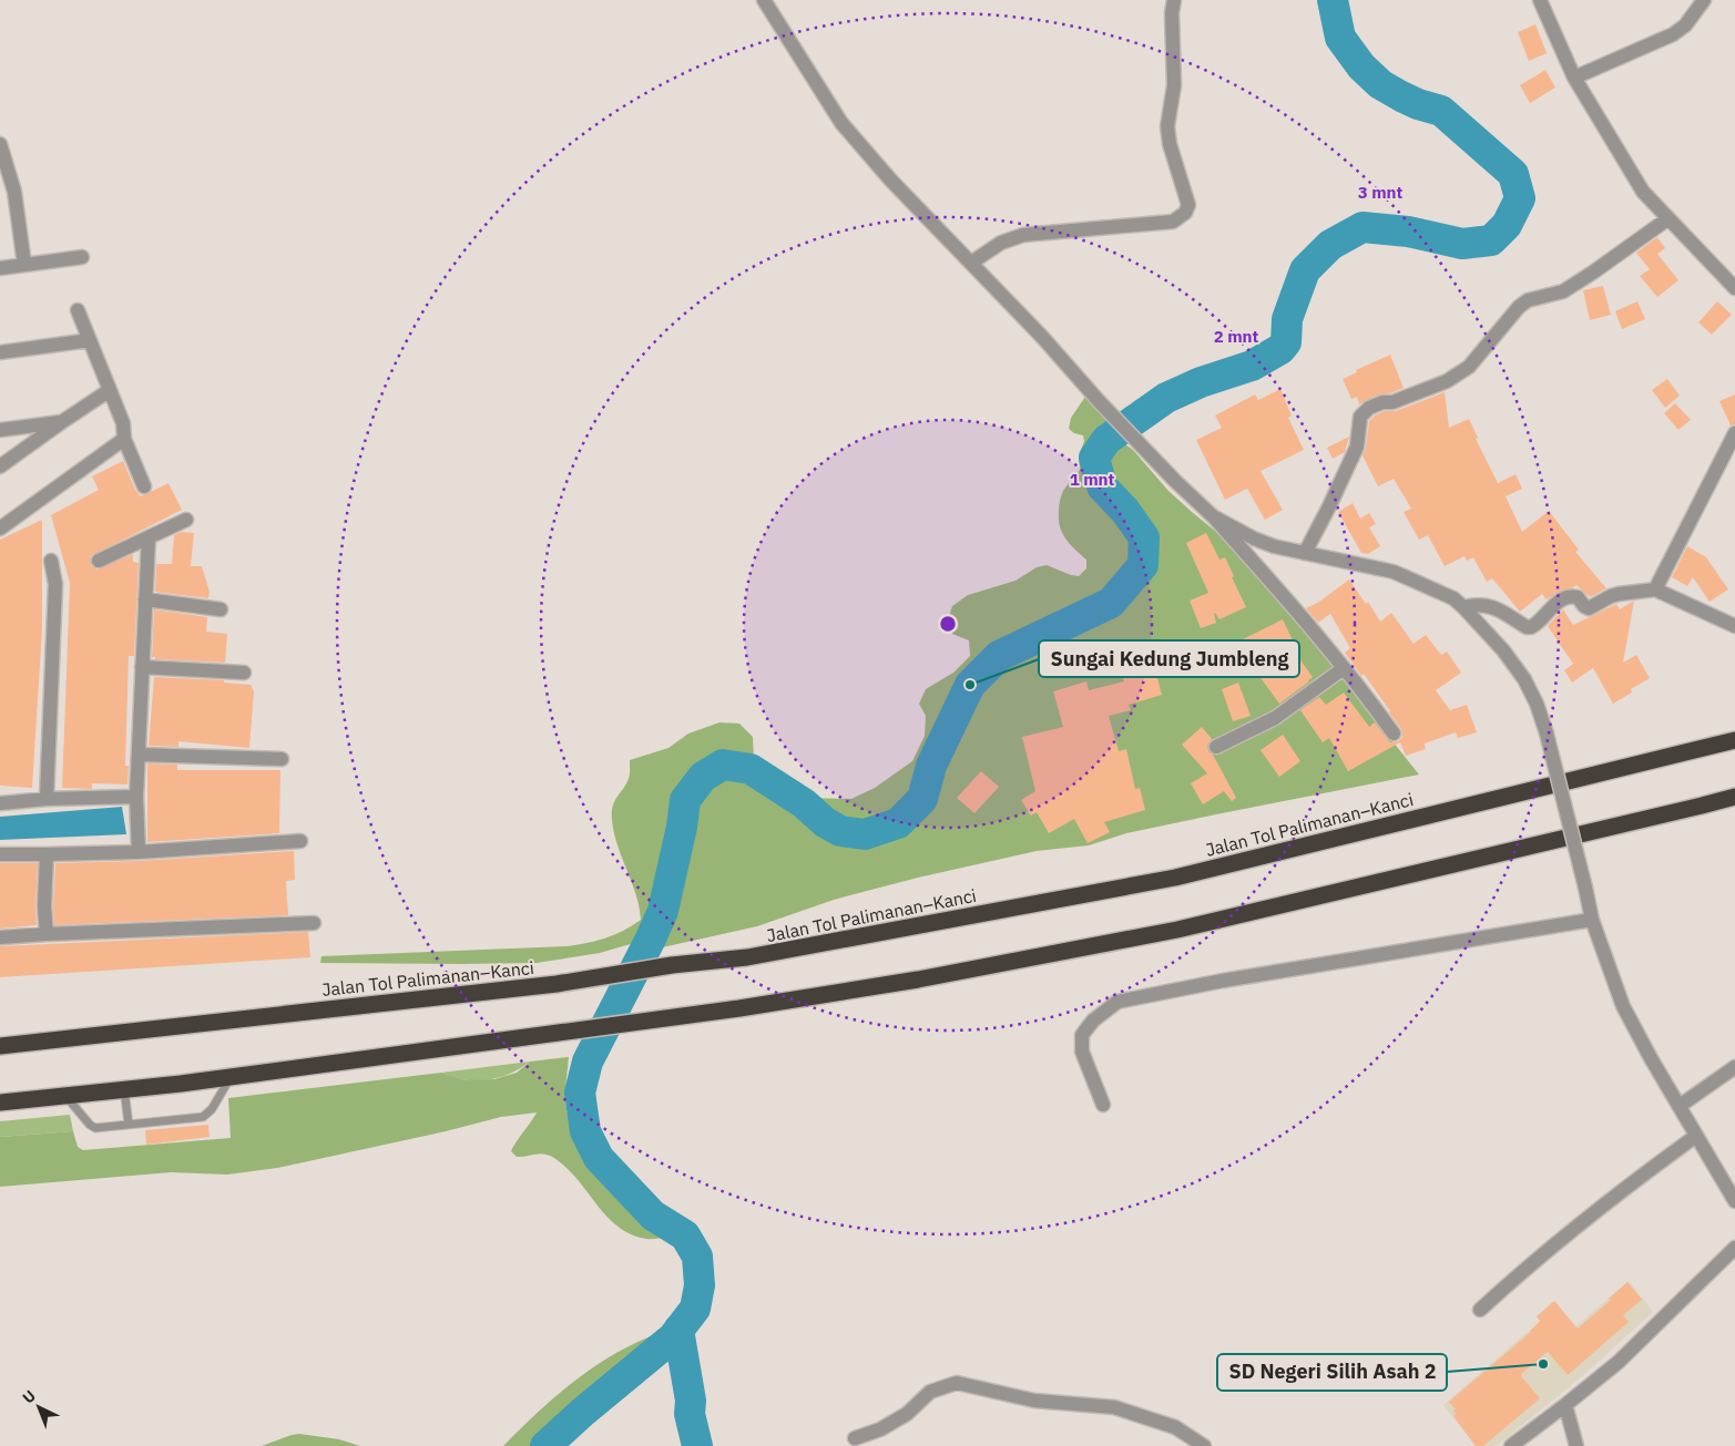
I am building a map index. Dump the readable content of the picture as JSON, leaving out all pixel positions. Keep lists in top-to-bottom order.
{
  "streets": {
    "highway": ["Jalan Tol Palimanan–Kanci"]
  },
  "places": ["Sungai Kedung Jumbleng", "SD Negeri Silih Asah 2"],
  "north": "top left",
  "rings": ["3 mnt", "2 mnt", "1 mnt"]
}
